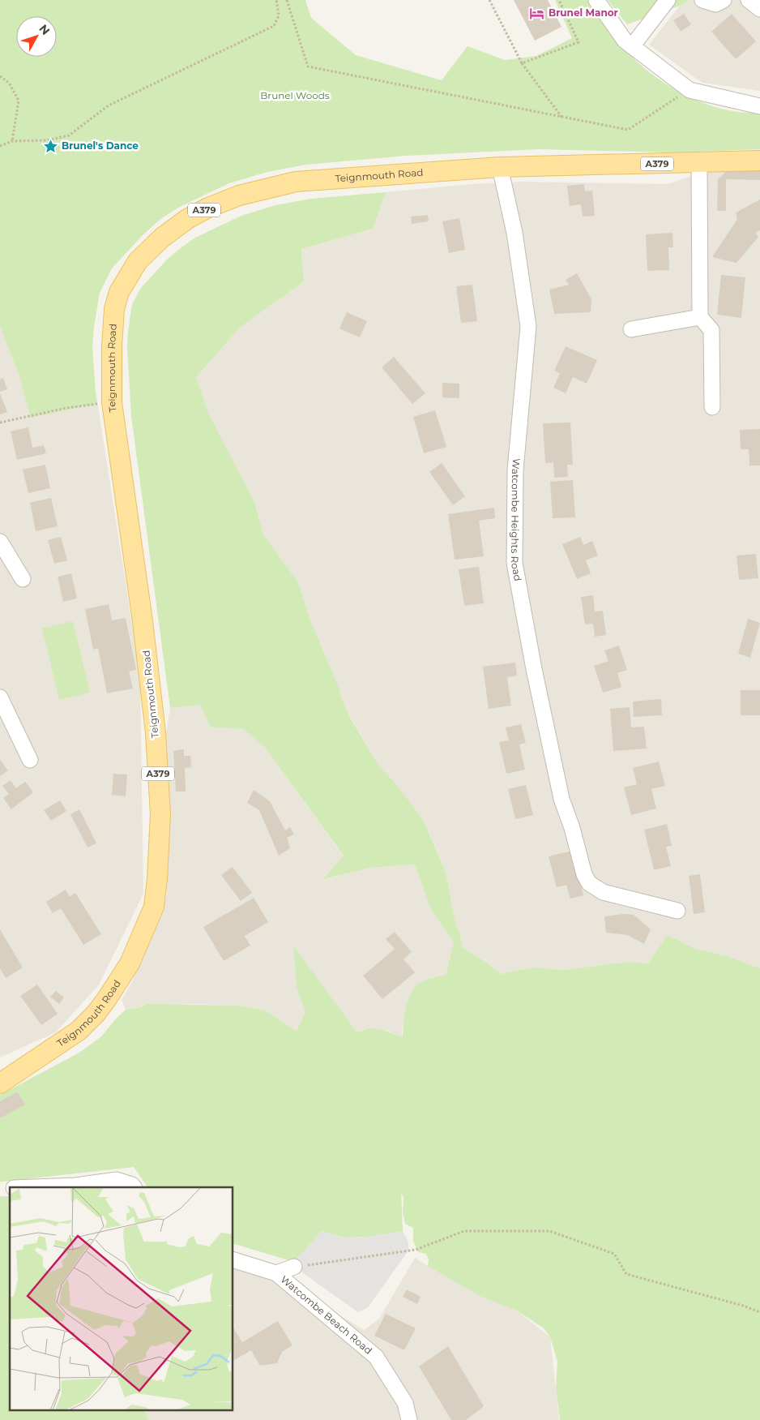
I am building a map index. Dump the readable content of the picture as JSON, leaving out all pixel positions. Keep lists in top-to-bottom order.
{
  "streets": {
    "main road": ["A379", "Teignmouth Road"],
    "street": ["Watcombe Heights Road", "Watcombe Beach Road"]
  },
  "crossings": [
    ["Teignmouth Road", "Watcombe Heights Road"]
  ],
  "parks": ["Brunel Woods"],
  "places": {
    "hotel": ["Brunel Manor"],
    "place": ["Brunel's Dance"]
  },
  "north": "top right"
}
